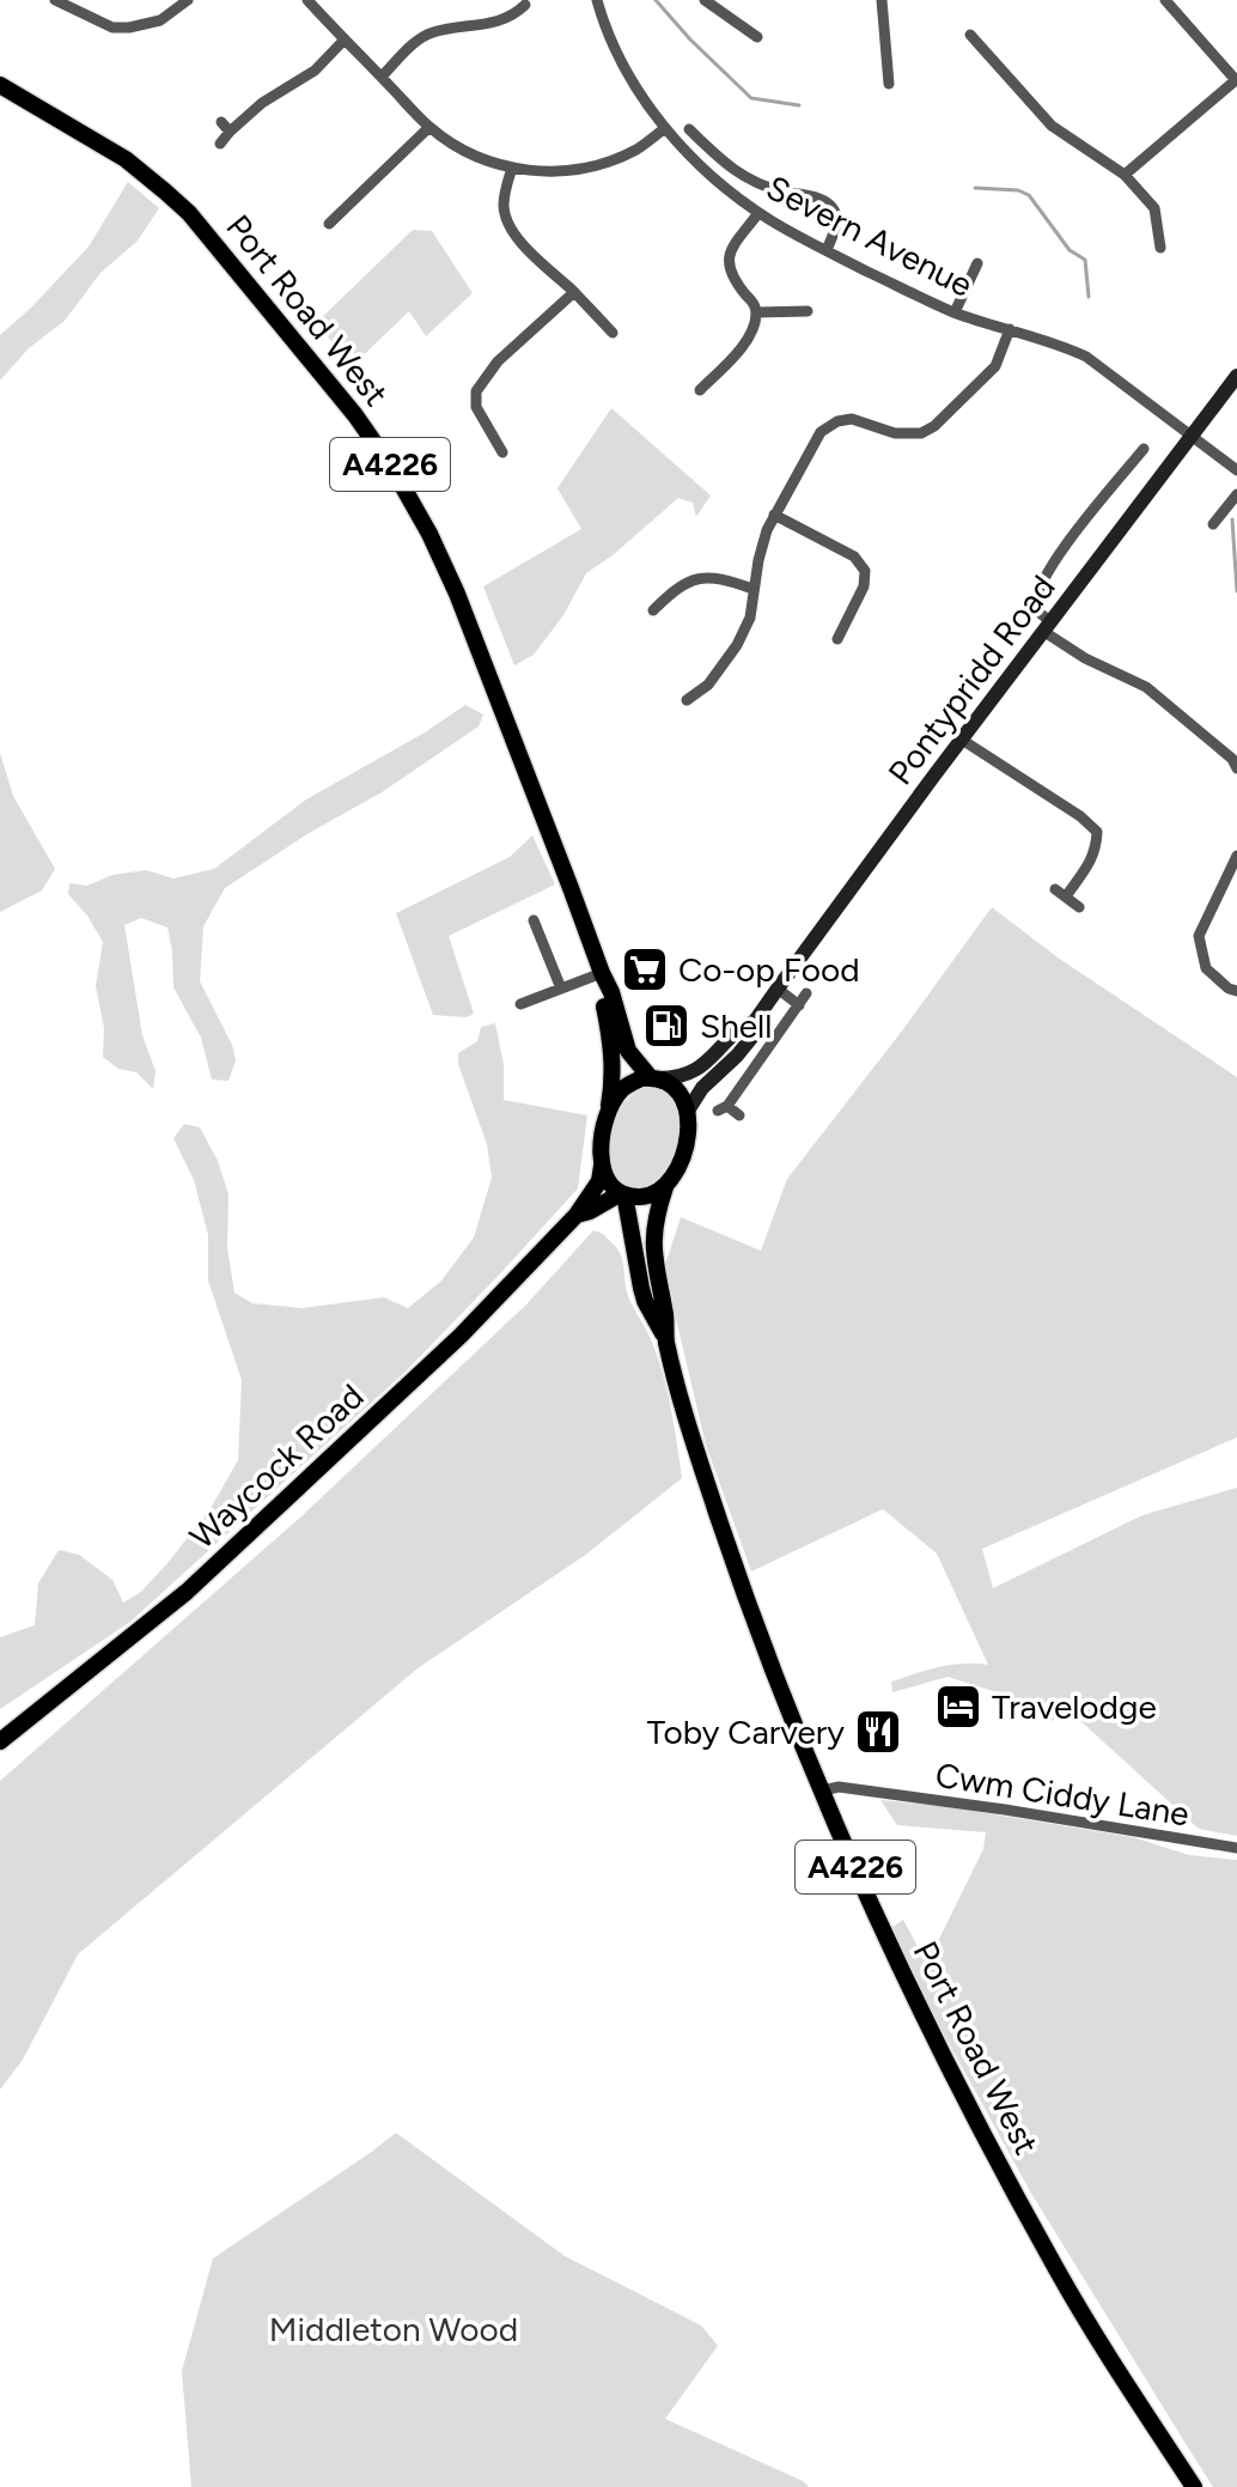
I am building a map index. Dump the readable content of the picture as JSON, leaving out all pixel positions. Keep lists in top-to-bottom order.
{
  "streets": {
    "main road": [
      "Port Road West",
      "A4226",
      "Pontypridd Road",
      "Waycock Road"
    ],
    "street": ["Severn Avenue", "Cwm Ciddy Lane"]
  },
  "crossings": [
    ["Severn Avenue", "Pontypridd Road"],
    ["Port Road West", "Pontypridd Road"],
    ["Port Road West", "Waycock Road"],
    ["Port Road West", "Cwm Ciddy Lane"],
    ["Pontypridd Road", "Waycock Road"]
  ],
  "parks": ["Middleton Wood"],
  "places": {
    "supermarket": ["Co-op Food"],
    "fuel station": ["Shell"],
    "hotel": ["Travelodge"],
    "restaurant": ["Toby Carvery"]
  }
}
